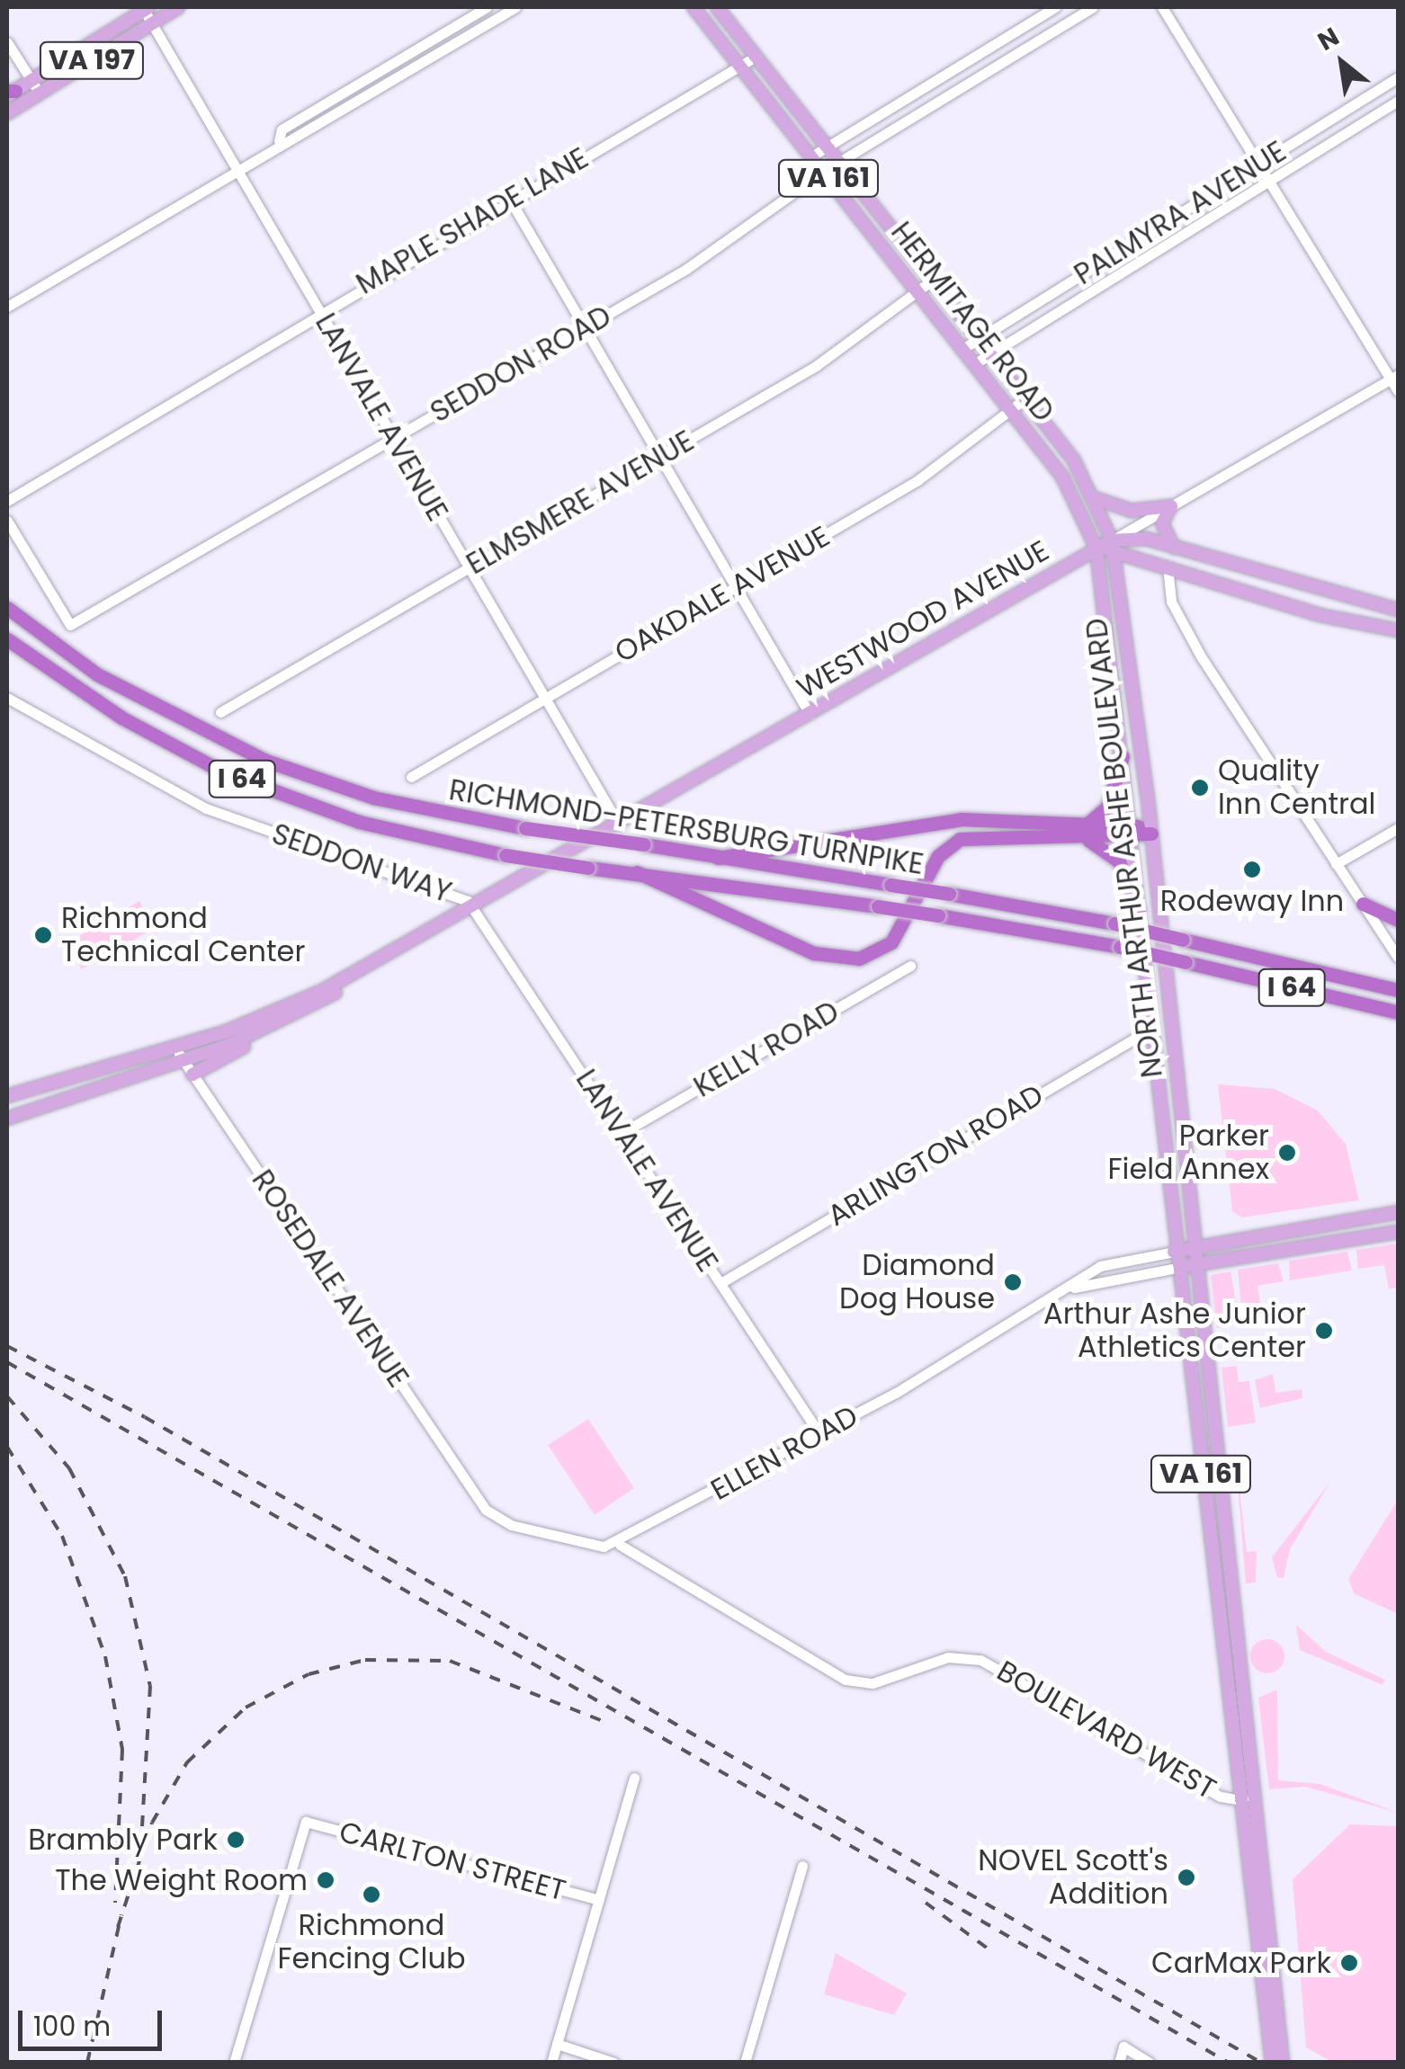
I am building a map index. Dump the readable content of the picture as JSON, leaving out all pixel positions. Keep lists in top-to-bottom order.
{
  "streets": {
    "highway": ["I 64", "RICHMOND-PETERSBURG TURNPIKE"],
    "main road": [
      "VA 197",
      "VA 161",
      "HERMITAGE ROAD",
      "WESTWOOD AVENUE",
      "NORTH ARTHUR ASHE BOULEVARD"
    ],
    "street": [
      "PALMYRA AVENUE",
      "MAPLE SHADE LANE",
      "SEDDON ROAD",
      "LANVALE AVENUE",
      "ELMSMERE AVENUE",
      "OAKDALE AVENUE",
      "SEDDON WAY",
      "KELLY ROAD",
      "ARLINGTON ROAD",
      "ROSEDALE AVENUE",
      "ELLEN ROAD",
      "BOULEVARD WEST",
      "CARLTON STREET"
    ]
  },
  "crossings": [
    ["VA 197", "LANVALE AVENUE"],
    ["PALMYRA AVENUE", "HERMITAGE ROAD"],
    ["MAPLE SHADE LANE", "HERMITAGE ROAD"],
    ["MAPLE SHADE LANE", "LANVALE AVENUE"],
    ["HERMITAGE ROAD", "SEDDON ROAD"],
    ["HERMITAGE ROAD", "ELMSMERE AVENUE"],
    ["HERMITAGE ROAD", "OAKDALE AVENUE"],
    ["HERMITAGE ROAD", "WESTWOOD AVENUE"],
    ["HERMITAGE ROAD", "NORTH ARTHUR ASHE BOULEVARD"],
    ["SEDDON ROAD", "LANVALE AVENUE"],
    ["LANVALE AVENUE", "ELMSMERE AVENUE"],
    ["LANVALE AVENUE", "OAKDALE AVENUE"],
    ["LANVALE AVENUE", "WESTWOOD AVENUE"],
    ["LANVALE AVENUE", "SEDDON WAY"],
    ["LANVALE AVENUE", "KELLY ROAD"],
    ["LANVALE AVENUE", "ARLINGTON ROAD"],
    ["LANVALE AVENUE", "ELLEN ROAD"],
    ["WESTWOOD AVENUE", "NORTH ARTHUR ASHE BOULEVARD"],
    ["WESTWOOD AVENUE", "SEDDON WAY"],
    ["WESTWOOD AVENUE", "ROSEDALE AVENUE"],
    ["NORTH ARTHUR ASHE BOULEVARD", "ARLINGTON ROAD"],
    ["NORTH ARTHUR ASHE BOULEVARD", "ELLEN ROAD"],
    ["NORTH ARTHUR ASHE BOULEVARD", "BOULEVARD WEST"],
    ["ROSEDALE AVENUE", "ELLEN ROAD"],
    ["ROSEDALE AVENUE", "BOULEVARD WEST"],
    ["ELLEN ROAD", "BOULEVARD WEST"]
  ],
  "places": [
    "Quality Inn Central",
    "Rodeway Inn",
    "Richmond Technical Center",
    "Parker Field Annex",
    "Diamond Dog House",
    "Arthur Ashe Junior Athletics Center",
    "Brambly Park",
    "NOVEL Scott's Addition",
    "The Weight Room",
    "Richmond Fencing Club",
    "CarMax Park"
  ],
  "scale_bar": "100 m",
  "north": "top left"
}
